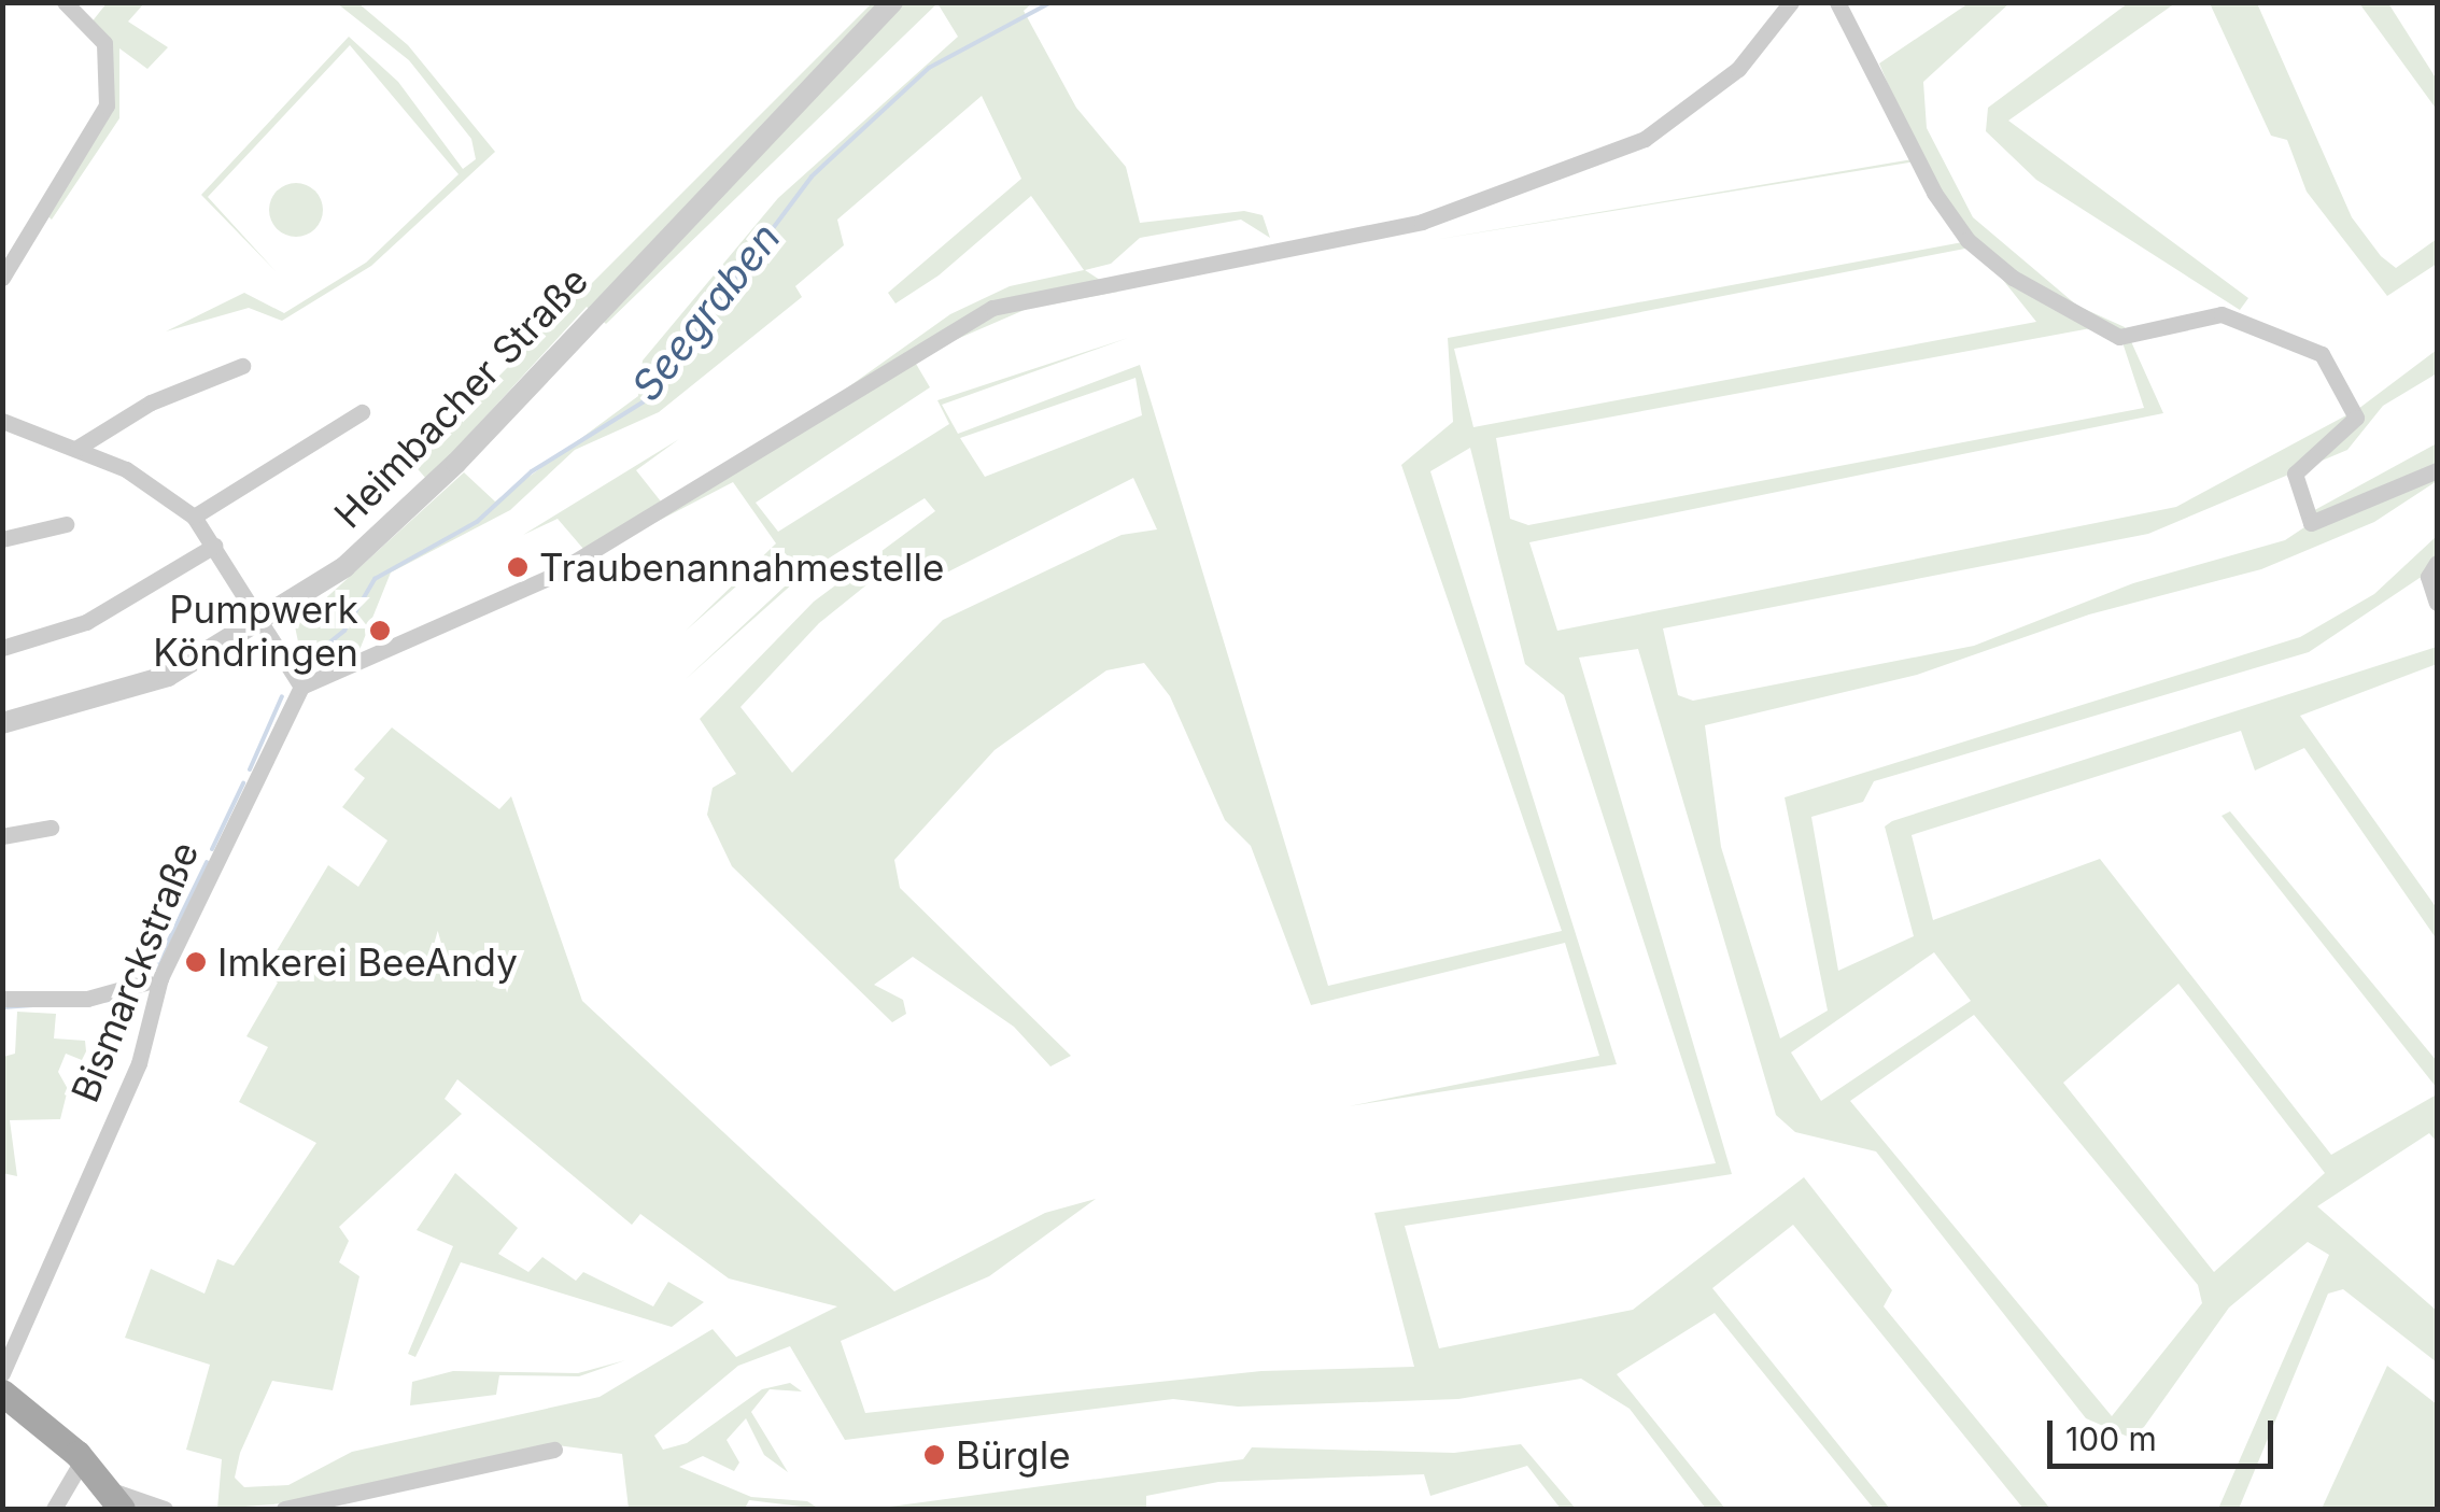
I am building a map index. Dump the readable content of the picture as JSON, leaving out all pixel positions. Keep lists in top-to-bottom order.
{
  "streets": {
    "street": ["Heimbacher Straße", "Bismarckstraße"]
  },
  "water": ["Seegraben"],
  "places": [
    "Traubenannahmestelle",
    "Pumpwerk Köndringen",
    "Imkerei BeeAndy",
    "Bürgle"
  ],
  "scale_bar": "100 m"
}
